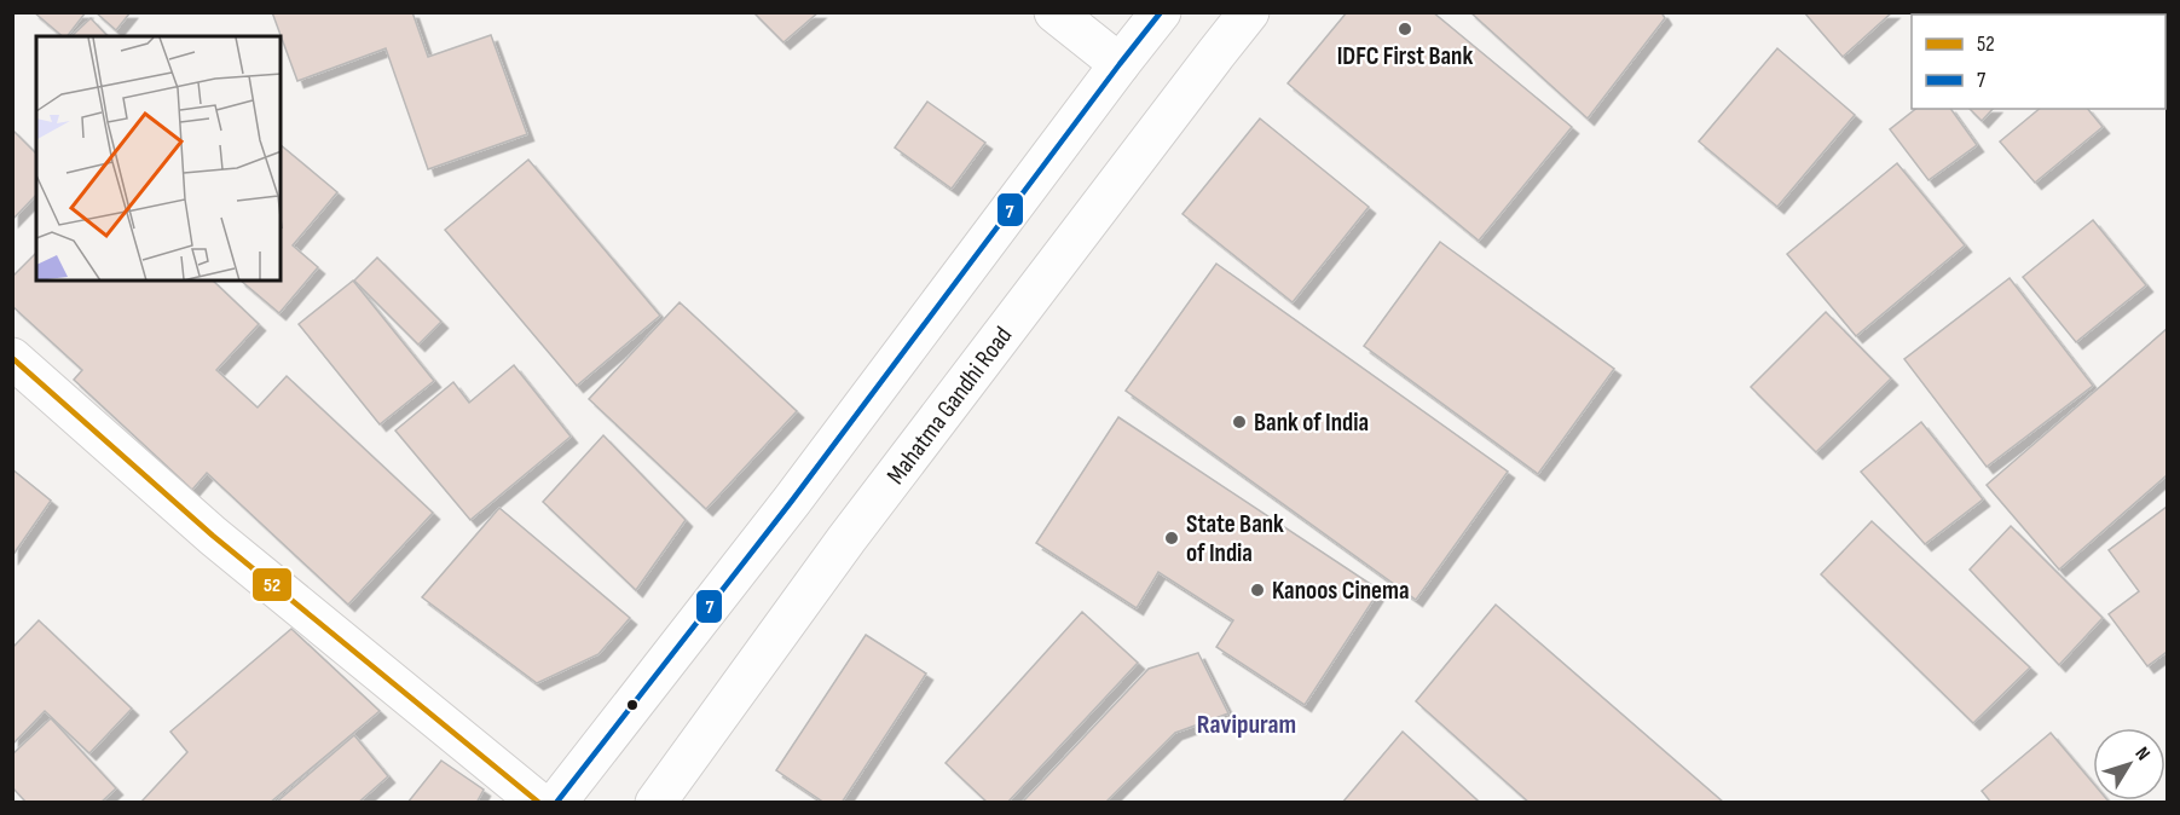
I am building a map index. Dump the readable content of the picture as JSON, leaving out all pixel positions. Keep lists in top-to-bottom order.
{
  "streets": {
    "main road": ["Mahatma Gandhi Road"]
  },
  "districts": ["Ravipuram"],
  "places": [
    "IDFC First Bank",
    "Bank of India",
    "State Bank of India",
    "Kanoos Cinema"
  ],
  "lines": ["transit line 7", "transit line 52"],
  "legend": ["52", "7"],
  "north": "top right"
}
